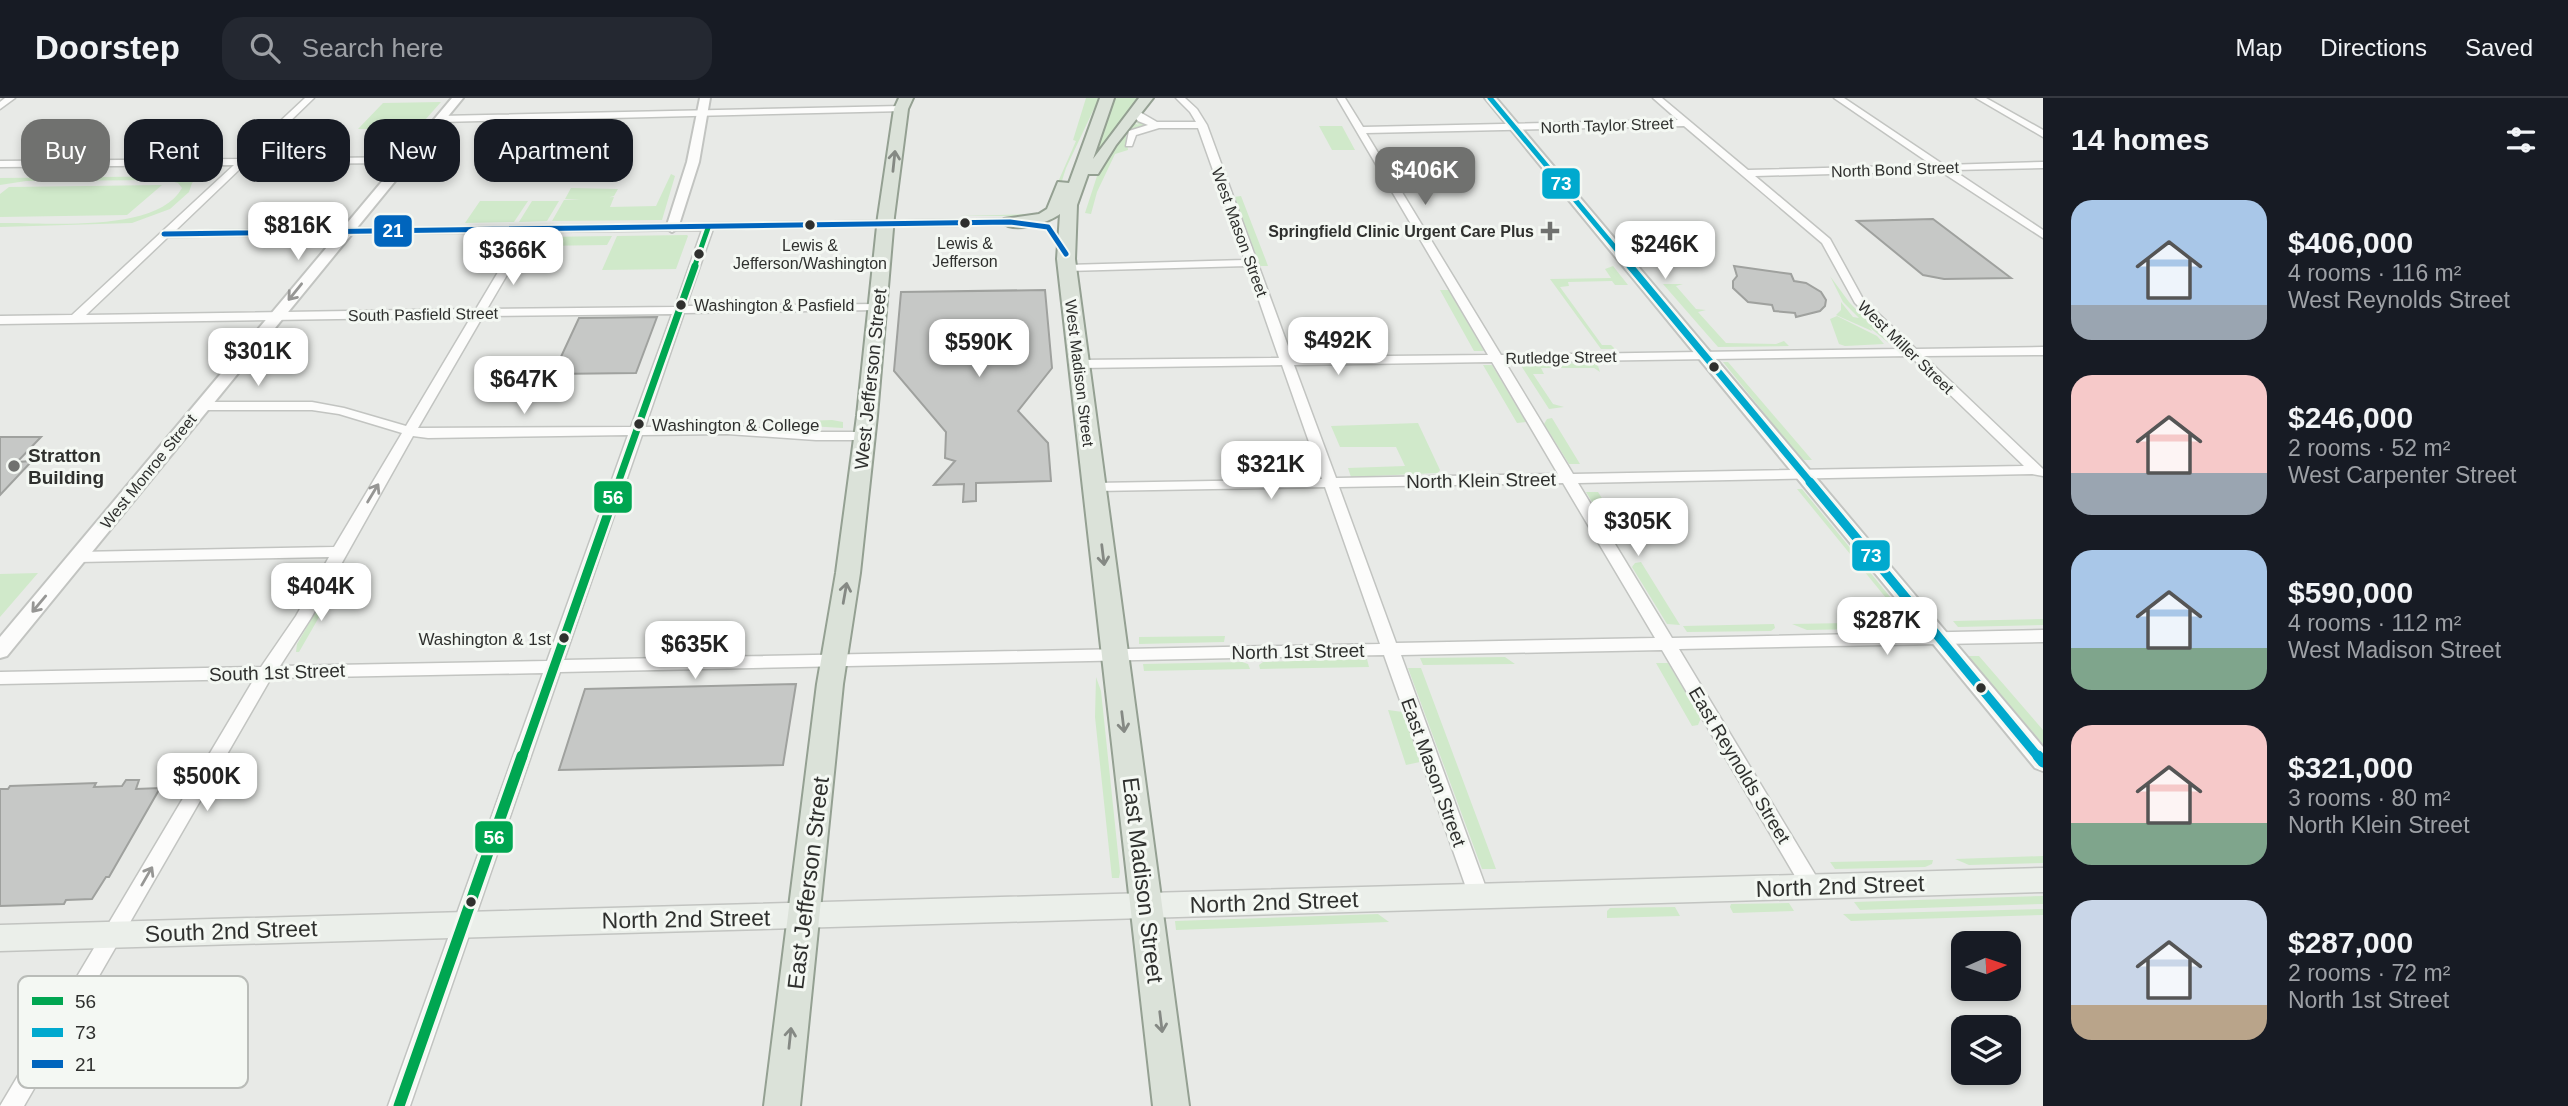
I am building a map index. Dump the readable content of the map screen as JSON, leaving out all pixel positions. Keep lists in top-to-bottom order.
{
  "streets": {
    "main road": [
      "West Madison Street",
      "West Jefferson Street",
      "East Madison Street",
      "East Jefferson Street",
      "North 2nd Street",
      "South 2nd Street"
    ],
    "street": [
      "North Taylor Street",
      "North Bond Street",
      "West Mason Street",
      "South Pasfield Street",
      "West Miller Street",
      "Rutledge Street",
      "West Monroe Street",
      "North Klein Street",
      "North 1st Street",
      "South 1st Street",
      "East Reynolds Street",
      "East Mason Street"
    ]
  },
  "crossings": [
    ["North Taylor Street", "West Miller Street"],
    ["North Taylor Street", "East Reynolds Street"],
    ["North Bond Street", "West Miller Street"],
    ["West Mason Street", "Rutledge Street"],
    ["West Mason Street", "North Klein Street"],
    ["West Mason Street", "North 1st Street"],
    ["West Mason Street", "East Mason Street"],
    ["South Pasfield Street", "West Jefferson Street"],
    ["South Pasfield Street", "West Monroe Street"],
    ["West Miller Street", "Rutledge Street"],
    ["West Miller Street", "North Klein Street"],
    ["Rutledge Street", "West Madison Street"],
    ["Rutledge Street", "East Reynolds Street"],
    ["West Madison Street", "North Klein Street"],
    ["West Madison Street", "North 1st Street"],
    ["West Madison Street", "East Madison Street"],
    ["West Jefferson Street", "North 1st Street"],
    ["West Jefferson Street", "East Jefferson Street"],
    ["North Klein Street", "East Reynolds Street"],
    ["North 1st Street", "South 1st Street"],
    ["North 1st Street", "East Reynolds Street"],
    ["North 1st Street", "East Mason Street"],
    ["North 1st Street", "East Madison Street"],
    ["North 1st Street", "East Jefferson Street"],
    ["East Reynolds Street", "North 2nd Street"],
    ["East Mason Street", "North 2nd Street"],
    ["East Madison Street", "North 2nd Street"],
    ["East Jefferson Street", "North 2nd Street"],
    ["North 2nd Street", "South 2nd Street"]
  ],
  "one_way": ["East Madison Street", "East Jefferson Street"],
  "places": {
    "other": [
      "Lewis & Jefferson",
      "Lewis & Jefferson/Washington",
      "Washington & Pasfield",
      "Washington & College",
      "Stratton Building",
      "Washington & 1st"
    ],
    "health": ["Springfield Clinic Urgent Care Plus"]
  },
  "lines": ["transit line 73", "transit line 21", "transit line 56"],
  "legend": ["56", "73", "21"],
  "north": "right",
  "page": {
    "header": "Doorstep",
    "search": "Search here",
    "nav": ["Map", "Directions", "Saved"],
    "heading": "14 homes",
    "chip": [
      "Buy",
      "Rent",
      "Filters",
      "New",
      "Apartment"
    ],
    "price": [
      "$406K",
      "$816K",
      "$246K",
      "$366K",
      "$492K",
      "$590K",
      "$301K",
      "$647K",
      "$321K",
      "$305K",
      "$404K",
      "$287K",
      "$635K",
      "$500K"
    ],
    "list": [
      {
        "name": "$406,000",
        "note": "4 rooms · 116 m² · West Reynolds Street"
      },
      {
        "name": "$246,000",
        "note": "2 rooms · 52 m² · West Carpenter Street"
      },
      {
        "name": "$590,000",
        "note": "4 rooms · 112 m² · West Madison Street"
      },
      {
        "name": "$321,000",
        "note": "3 rooms · 80 m² · North Klein Street"
      },
      {
        "name": "$287,000",
        "note": "2 rooms · 72 m² · North 1st Street"
      }
    ]
  }
}
